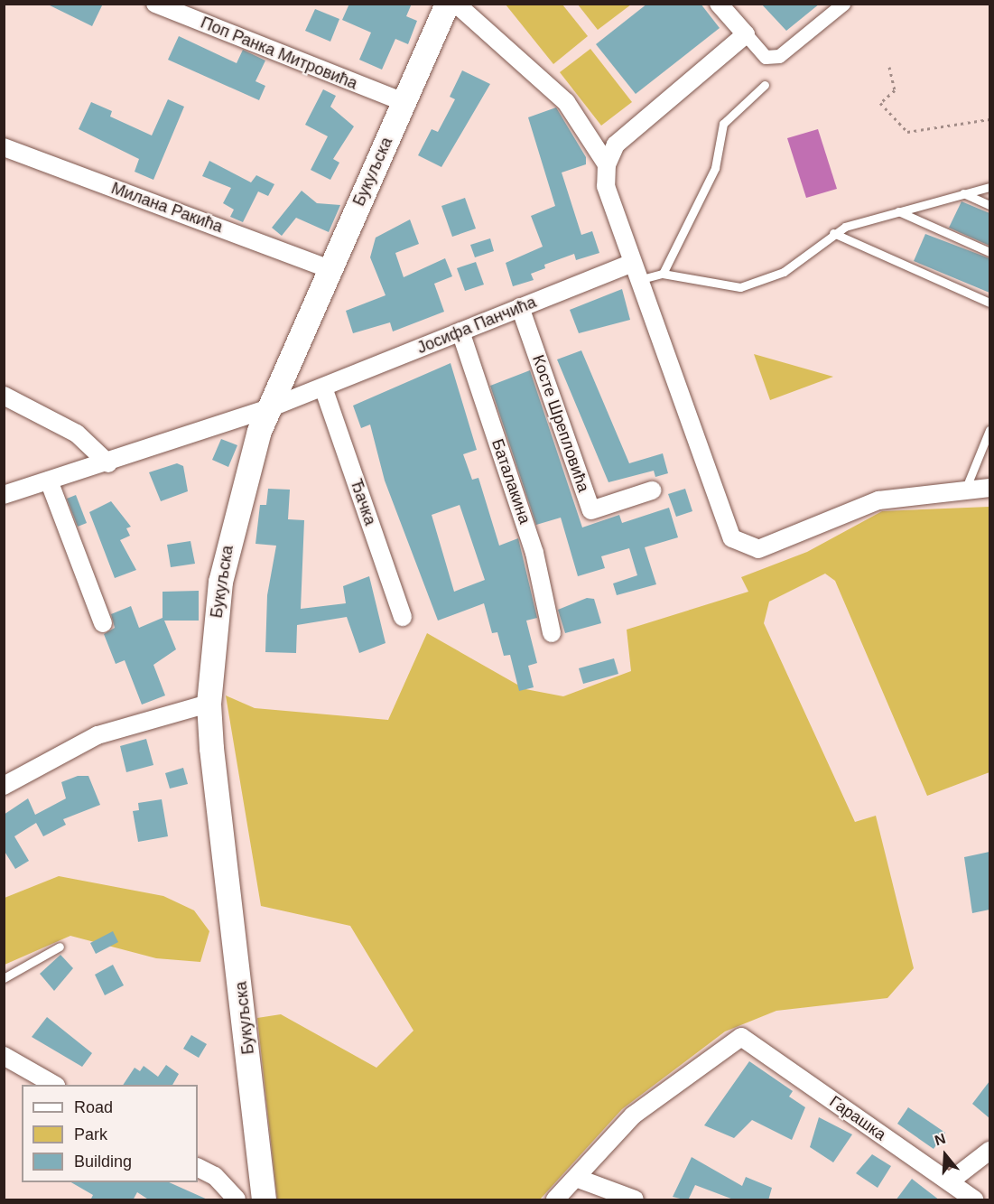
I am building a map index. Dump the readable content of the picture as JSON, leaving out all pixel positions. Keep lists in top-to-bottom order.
{
  "streets": {
    "main road": ["Букуљска"],
    "street": [
      "Поп Ранка Митровића",
      "Милана Ракића",
      "Јосифа Панчића",
      "Косте Шрепловића",
      "Баталакина",
      "Ђачка",
      "Гарашка"
    ]
  },
  "crossings": [
    ["Поп Ранка Митровића", "Букуљска"],
    ["Букуљска", "Милана Ракића"],
    ["Букуљска", "Јосифа Панчића"],
    ["Јосифа Панчића", "Косте Шрепловића"],
    ["Јосифа Панчића", "Баталакина"],
    ["Јосифа Панчића", "Ђачка"]
  ],
  "legend": ["Road", "Park", "Building"],
  "north": "top"
}
